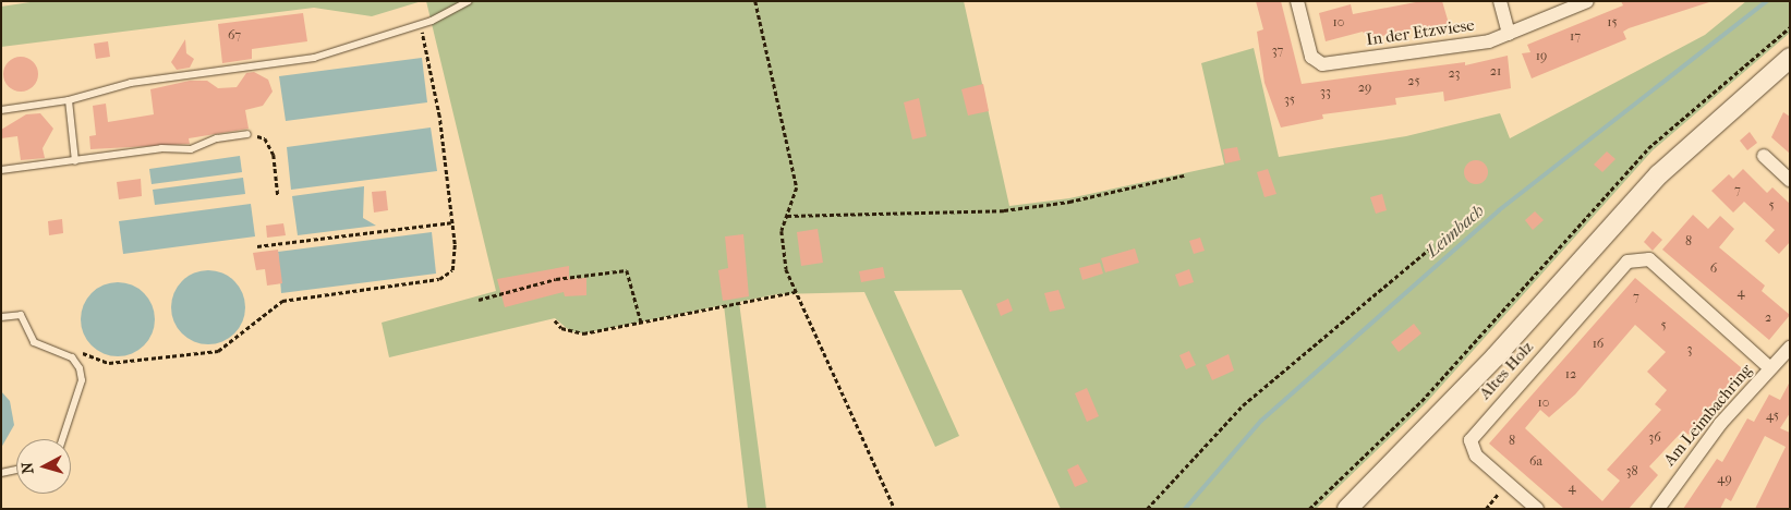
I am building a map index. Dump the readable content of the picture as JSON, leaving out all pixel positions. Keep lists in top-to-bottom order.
{
  "streets": {
    "street": ["In der Etzwiese", "Altes Holz", "Am Leimbachring"]
  },
  "crossings": [
    ["Altes Holz", "Am Leimbachring"]
  ],
  "water": ["Leimbach"],
  "house_numbers": [
    "10",
    "15",
    "67",
    "17",
    "37",
    "19",
    "21",
    "23",
    "25",
    "29",
    "33",
    "35",
    "7",
    "5",
    "8",
    "6",
    "4",
    "7",
    "2",
    "5",
    "16",
    "3",
    "12",
    "10",
    "45",
    "36",
    "8",
    "6a",
    "38",
    "49",
    "4"
  ],
  "north": "left"
}
